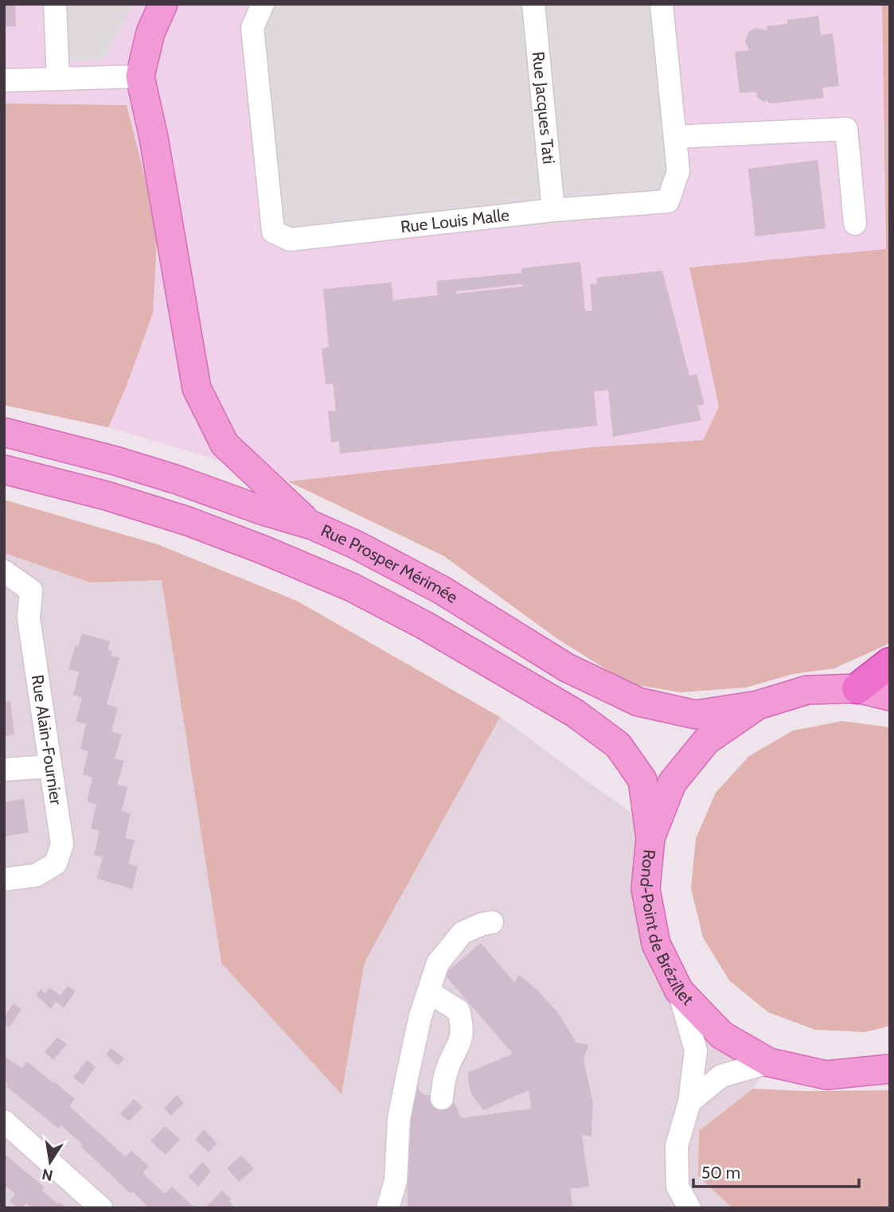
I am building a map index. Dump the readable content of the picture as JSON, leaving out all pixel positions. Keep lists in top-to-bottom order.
{
  "streets": {
    "main road": ["Rue Prosper Mérimée", "Rond-Point de Brézillet"],
    "street": ["Rue Jacques Tati", "Rue Louis Malle", "Rue Alain-Fournier"]
  },
  "crossings": [
    ["Rue Jacques Tati", "Rue Louis Malle"],
    ["Rue Prosper Mérimée", "Rond-Point de Brézillet"]
  ],
  "scale_bar": "50 m",
  "north": "bottom"
}
